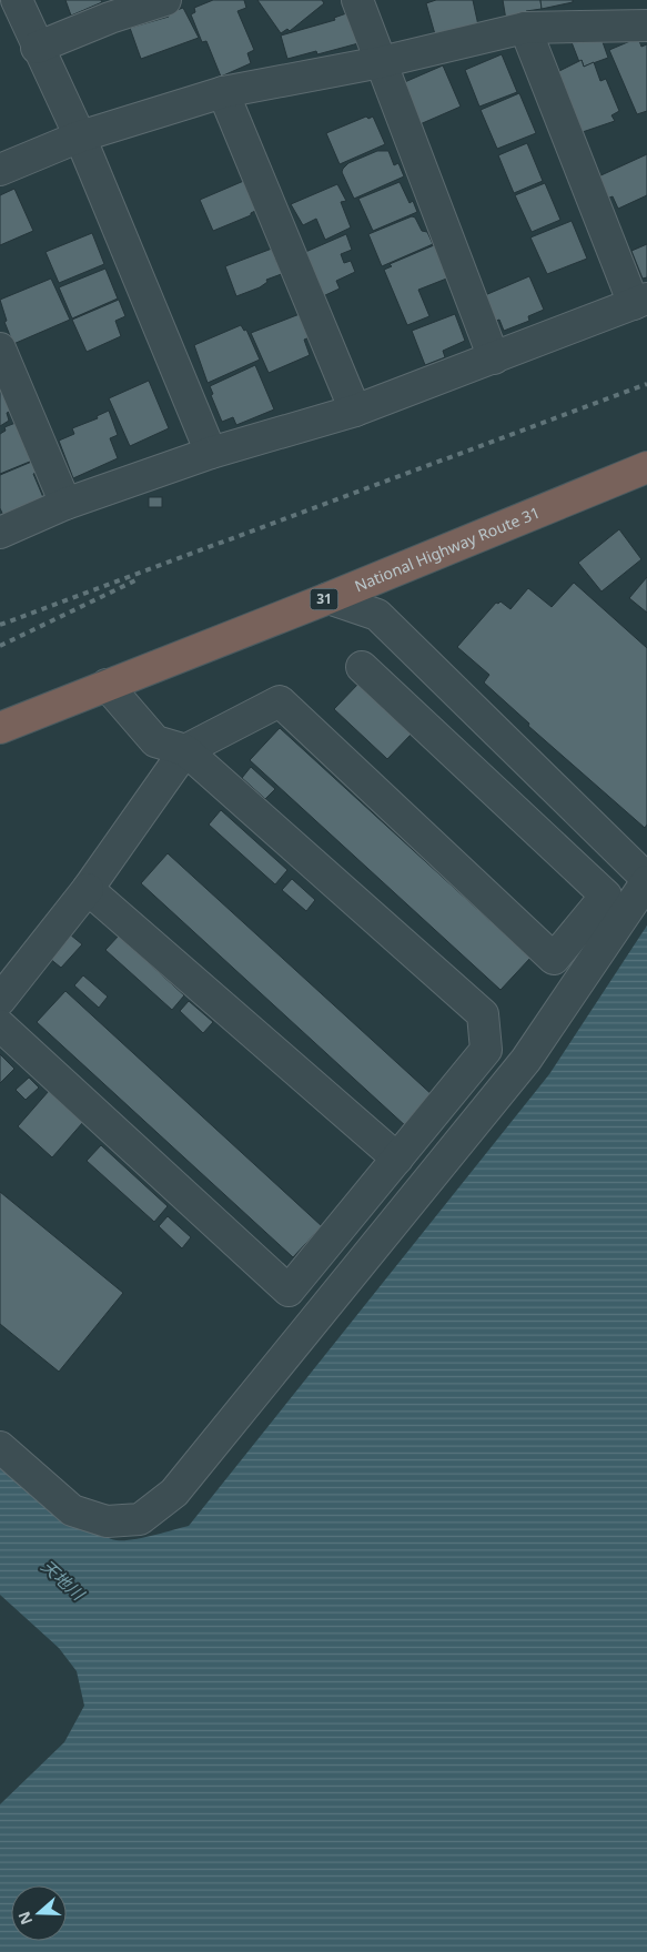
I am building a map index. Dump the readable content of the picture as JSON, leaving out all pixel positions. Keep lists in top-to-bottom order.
{
  "streets": {
    "highway": ["National Highway Route 31", "31"]
  },
  "water": ["天地川"],
  "north": "left"
}
